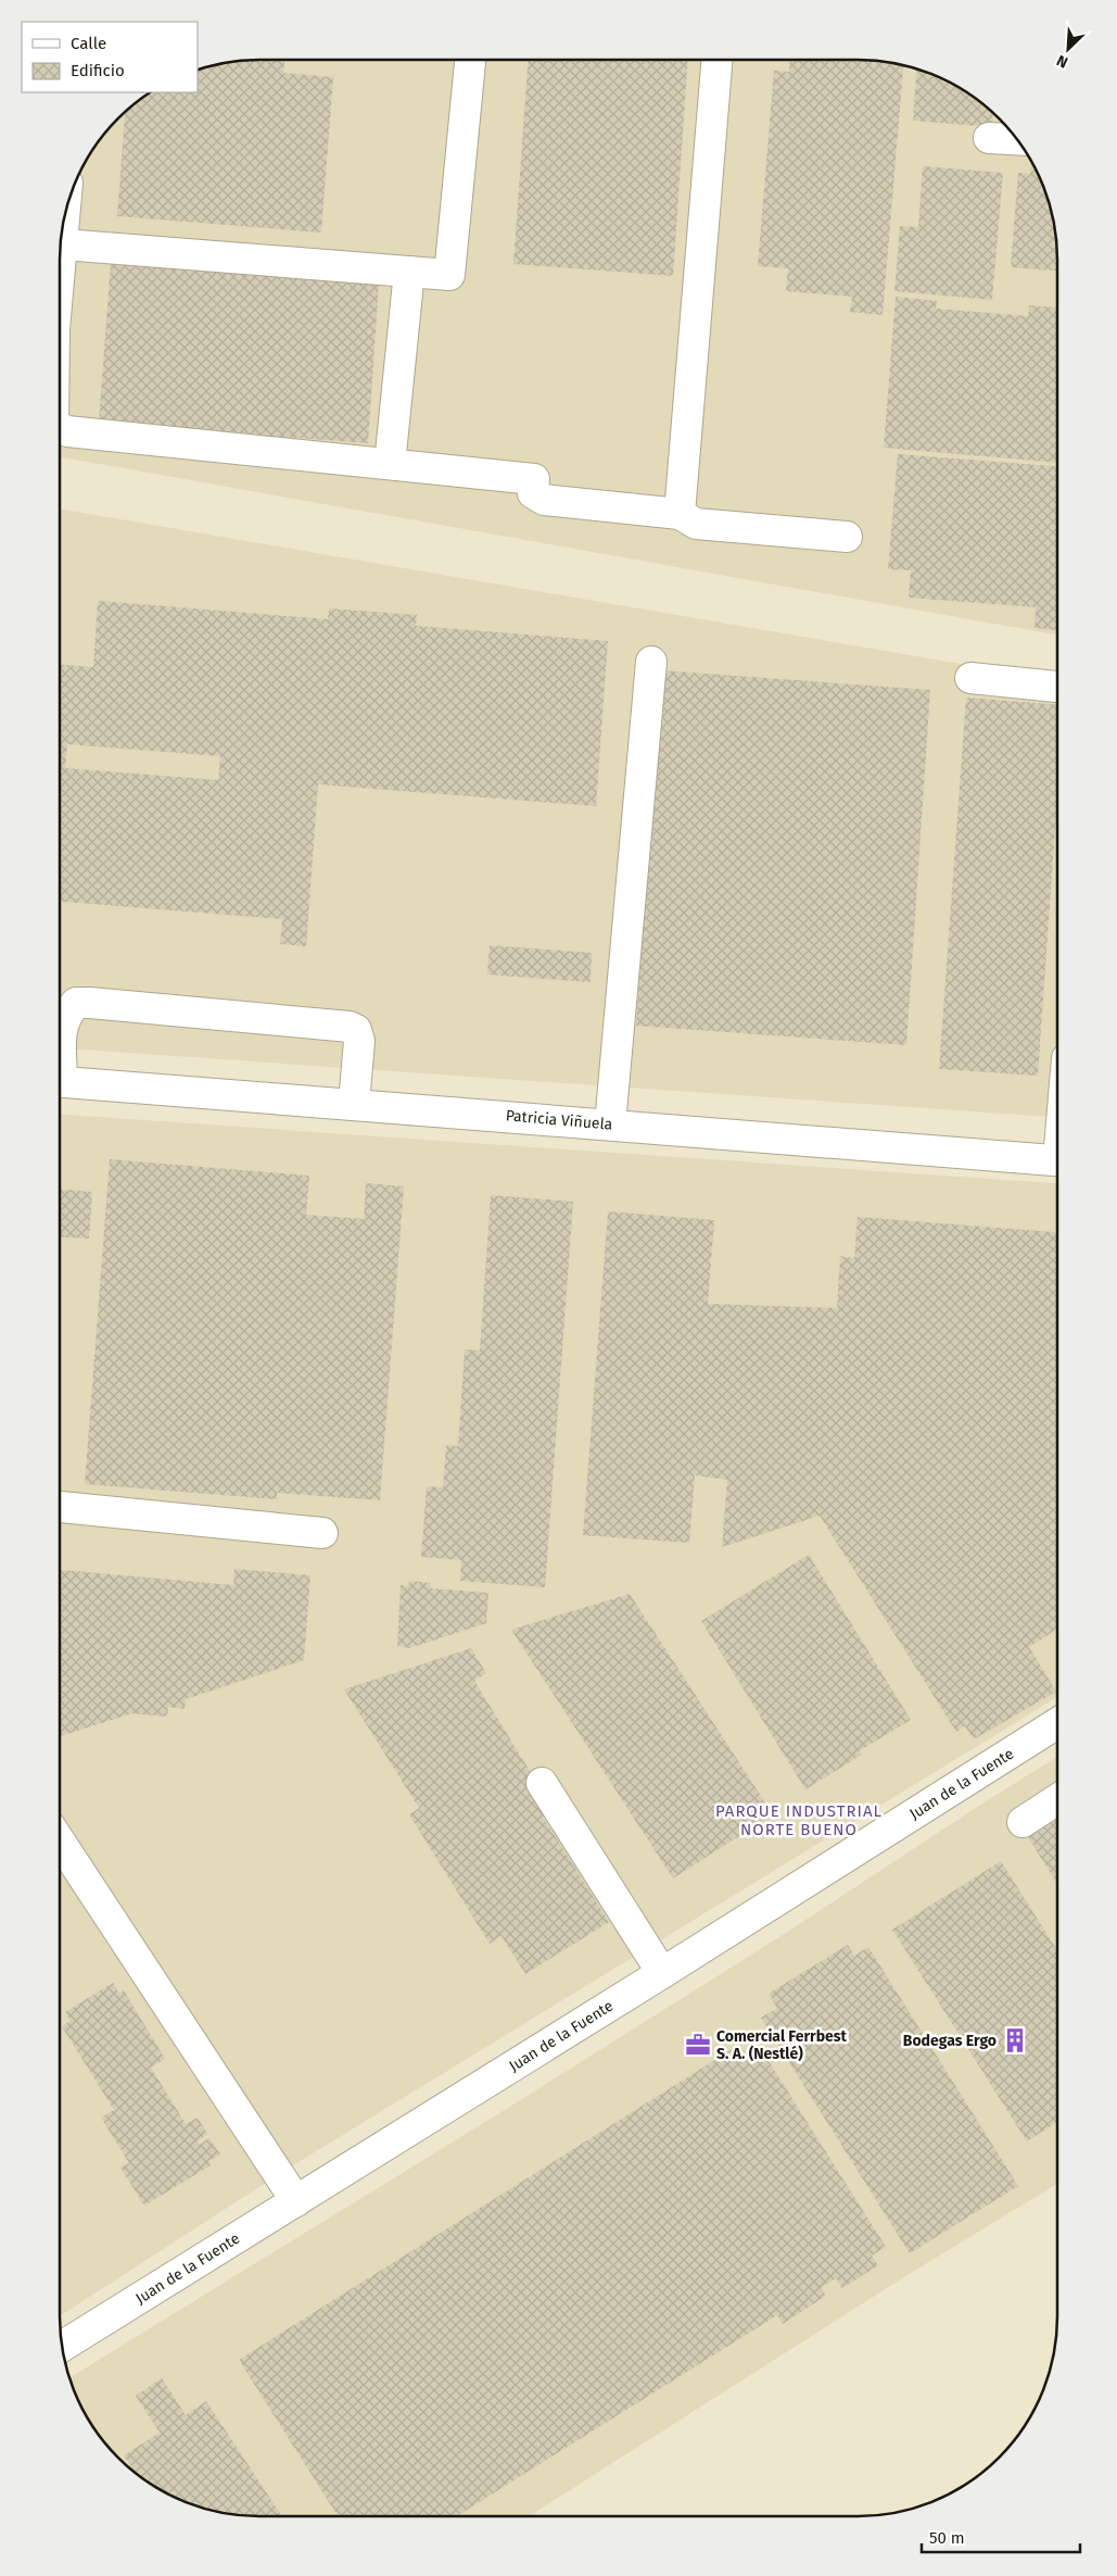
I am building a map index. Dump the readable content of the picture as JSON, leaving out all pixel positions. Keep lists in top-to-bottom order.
{
  "streets": {
    "street": ["Patricia Viñuela", "Juan de la Fuente"]
  },
  "districts": ["PARQUE INDUSTRIAL NORTE BUENO"],
  "places": {
    "building": ["Bodegas Ergo"],
    "office": ["Comercial Ferrbest S. A. (Nestlé)"]
  },
  "legend": ["Calle", "Edificio"],
  "scale_bar": "50 m",
  "north": "bottom left"
}
